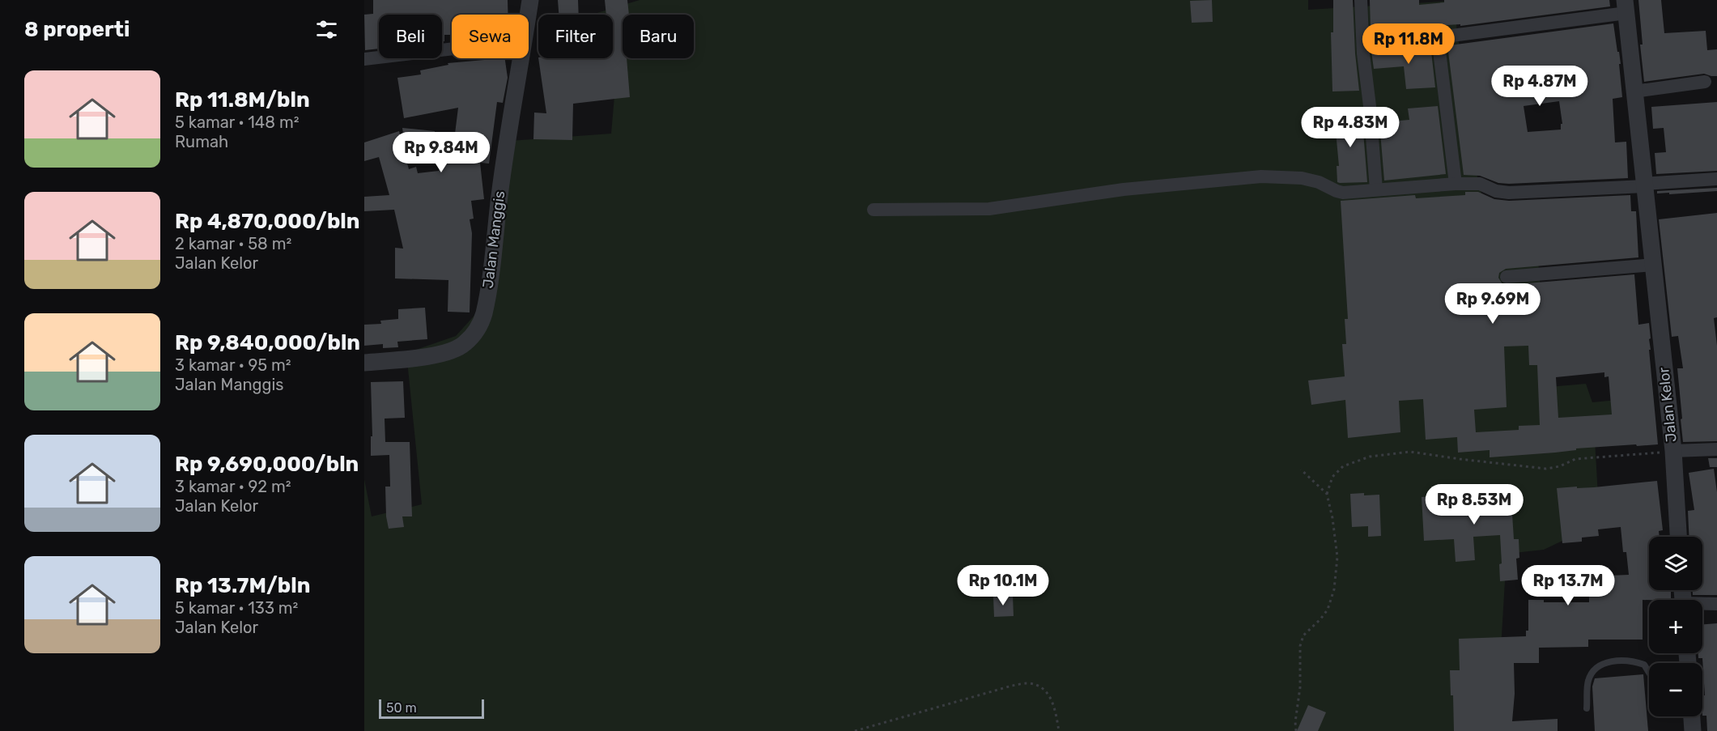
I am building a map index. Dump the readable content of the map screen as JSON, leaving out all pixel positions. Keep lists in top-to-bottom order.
{
  "streets": {
    "street": ["Jalan Manggis", "Jalan Kelor"]
  },
  "scale_bar": "50 m",
  "page": {
    "heading": "8 properti",
    "chip": [
      "Beli",
      "Sewa",
      "Filter",
      "Baru"
    ],
    "price": [
      "Rp 11.8M",
      "Rp 4.87M",
      "Rp 4.83M",
      "Rp 9.84M",
      "Rp 9.69M",
      "Rp 8.53M",
      "Rp 10.1M",
      "Rp 13.7M"
    ],
    "list": [
      {
        "name": "Rp 11.8M/bln",
        "note": "5 kamar · 148 m² · Rumah"
      },
      {
        "name": "Rp 4,870,000/bln",
        "note": "2 kamar · 58 m² · Jalan Kelor"
      },
      {
        "name": "Rp 9,840,000/bln",
        "note": "3 kamar · 95 m² · Jalan Manggis"
      },
      {
        "name": "Rp 9,690,000/bln",
        "note": "3 kamar · 92 m² · Jalan Kelor"
      },
      {
        "name": "Rp 13.7M/bln",
        "note": "5 kamar · 133 m² · Jalan Kelor"
      }
    ],
    "map_buttons": ["+", "−"],
    "scale": "50 m"
  }
}
